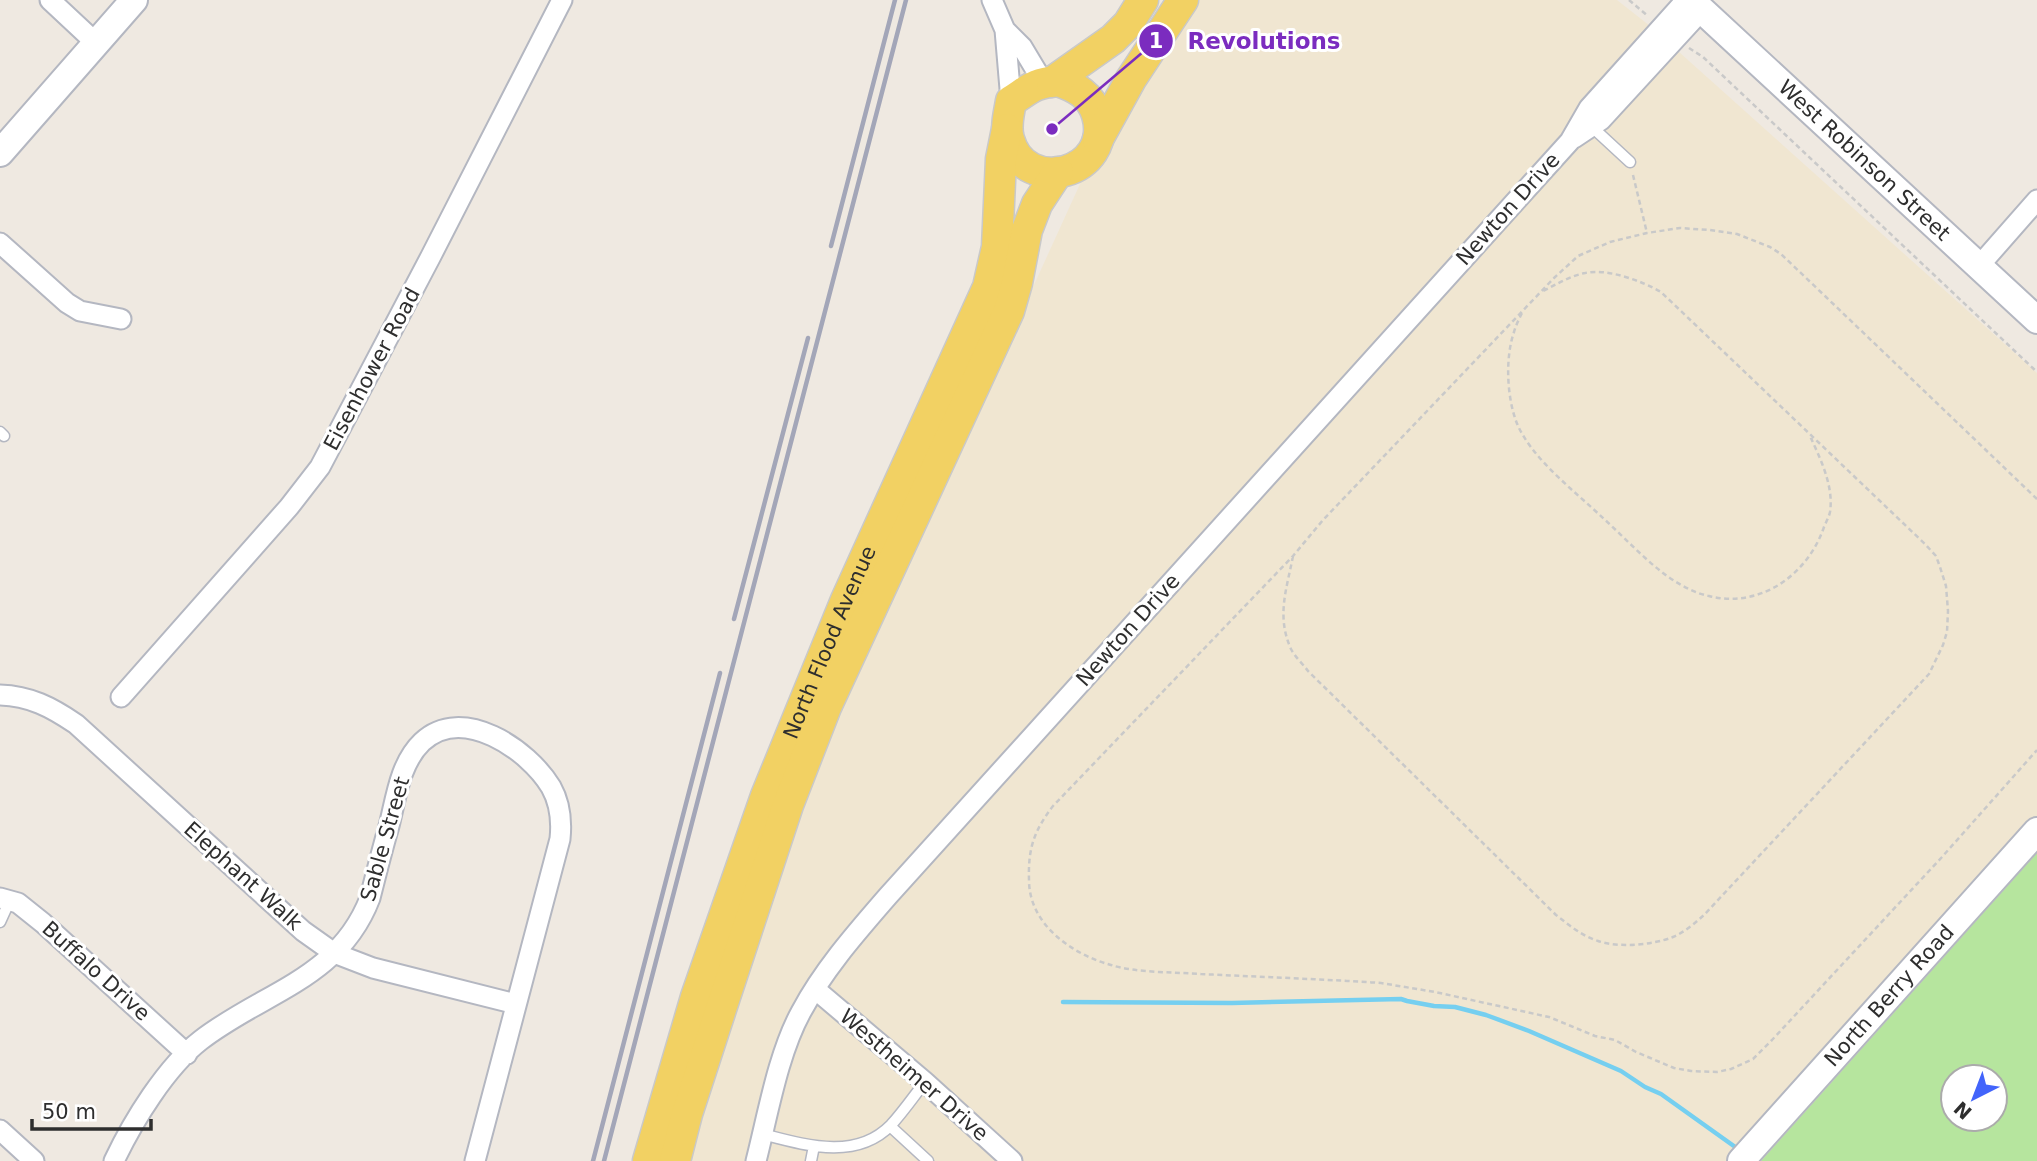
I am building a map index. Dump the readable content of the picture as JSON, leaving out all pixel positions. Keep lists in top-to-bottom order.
{
  "streets": {
    "main road": ["North Flood Avenue"],
    "street": [
      "West Robinson Street",
      "Newton Drive",
      "Eisenhower Road",
      "Sable Street",
      "Elephant Walk",
      "Buffalo Drive",
      "North Berry Road",
      "Westheimer Drive"
    ]
  },
  "crossings": [
    ["West Robinson Street", "Newton Drive"],
    ["Newton Drive", "Westheimer Drive"],
    ["Sable Street", "Elephant Walk"],
    ["Sable Street", "Buffalo Drive"]
  ],
  "places": ["Revolutions"],
  "scale_bar": "50 m",
  "north": "bottom left"
}
